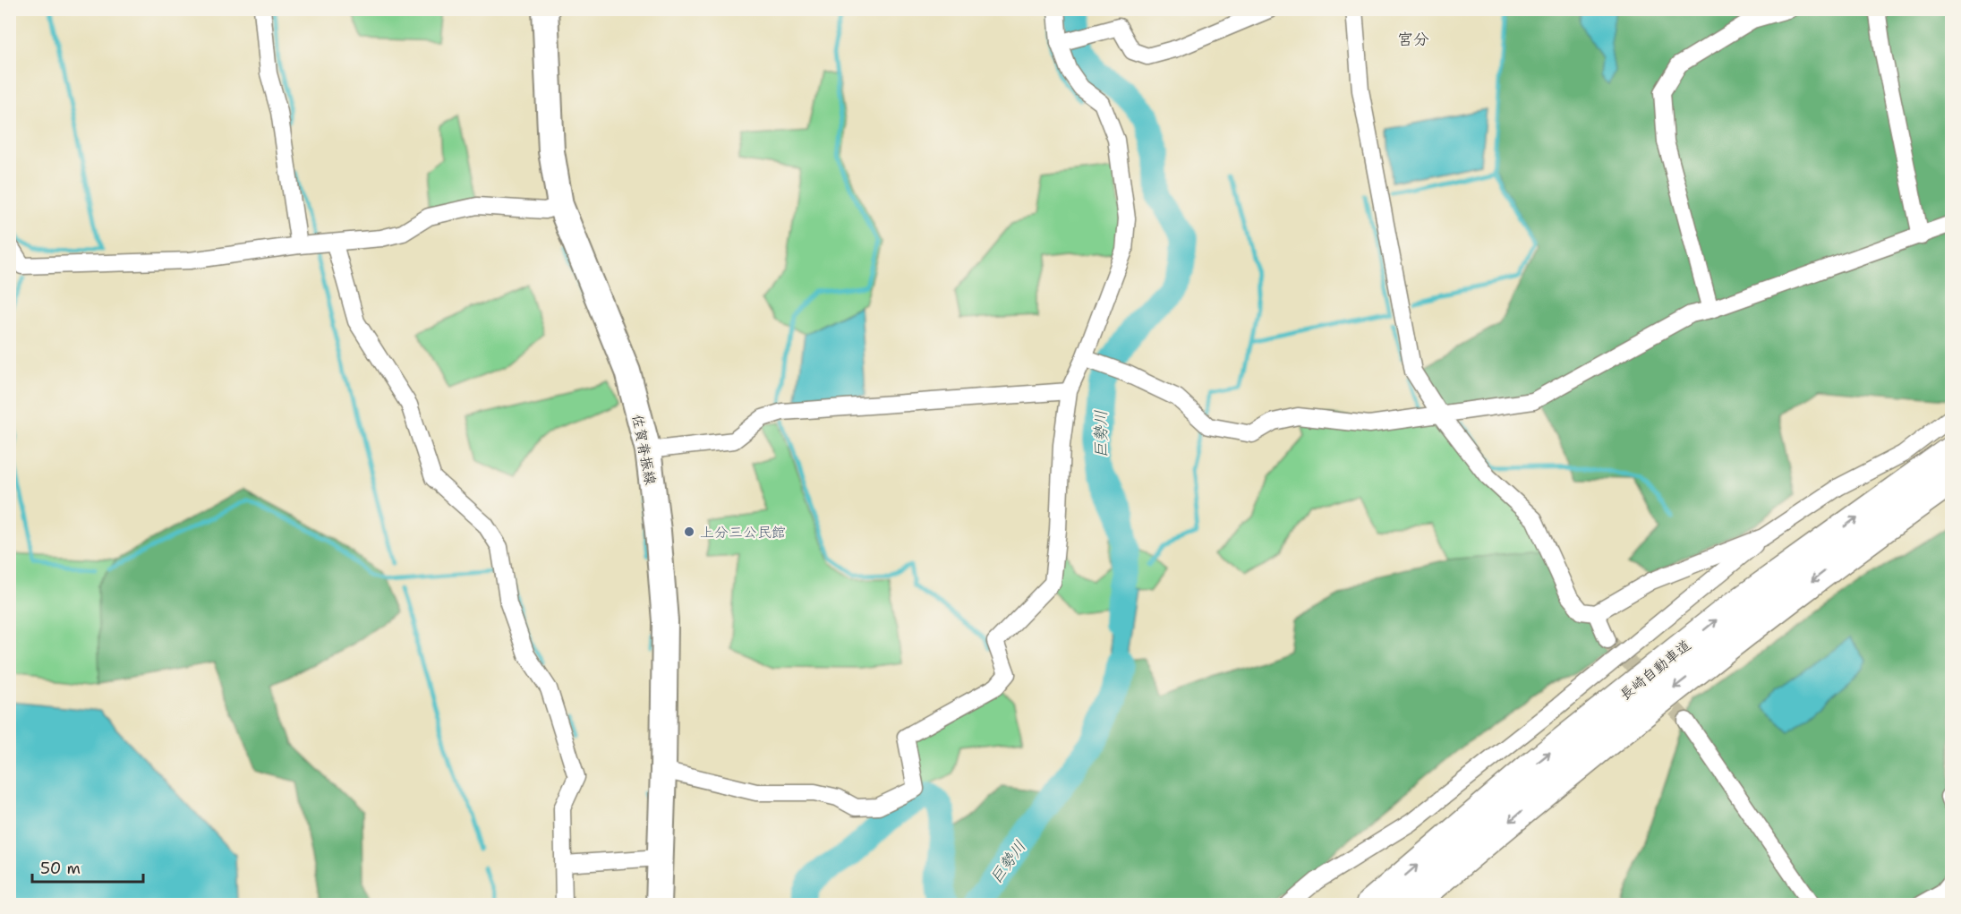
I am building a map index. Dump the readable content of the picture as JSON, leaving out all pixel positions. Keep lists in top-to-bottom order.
{
  "streets": {
    "highway": ["長崎自動車道"],
    "main road": ["佐賀脊振線"]
  },
  "districts": ["宮分"],
  "water": ["巨勢川"],
  "places": ["上分三公民館"],
  "scale_bar": "50 m"
}
